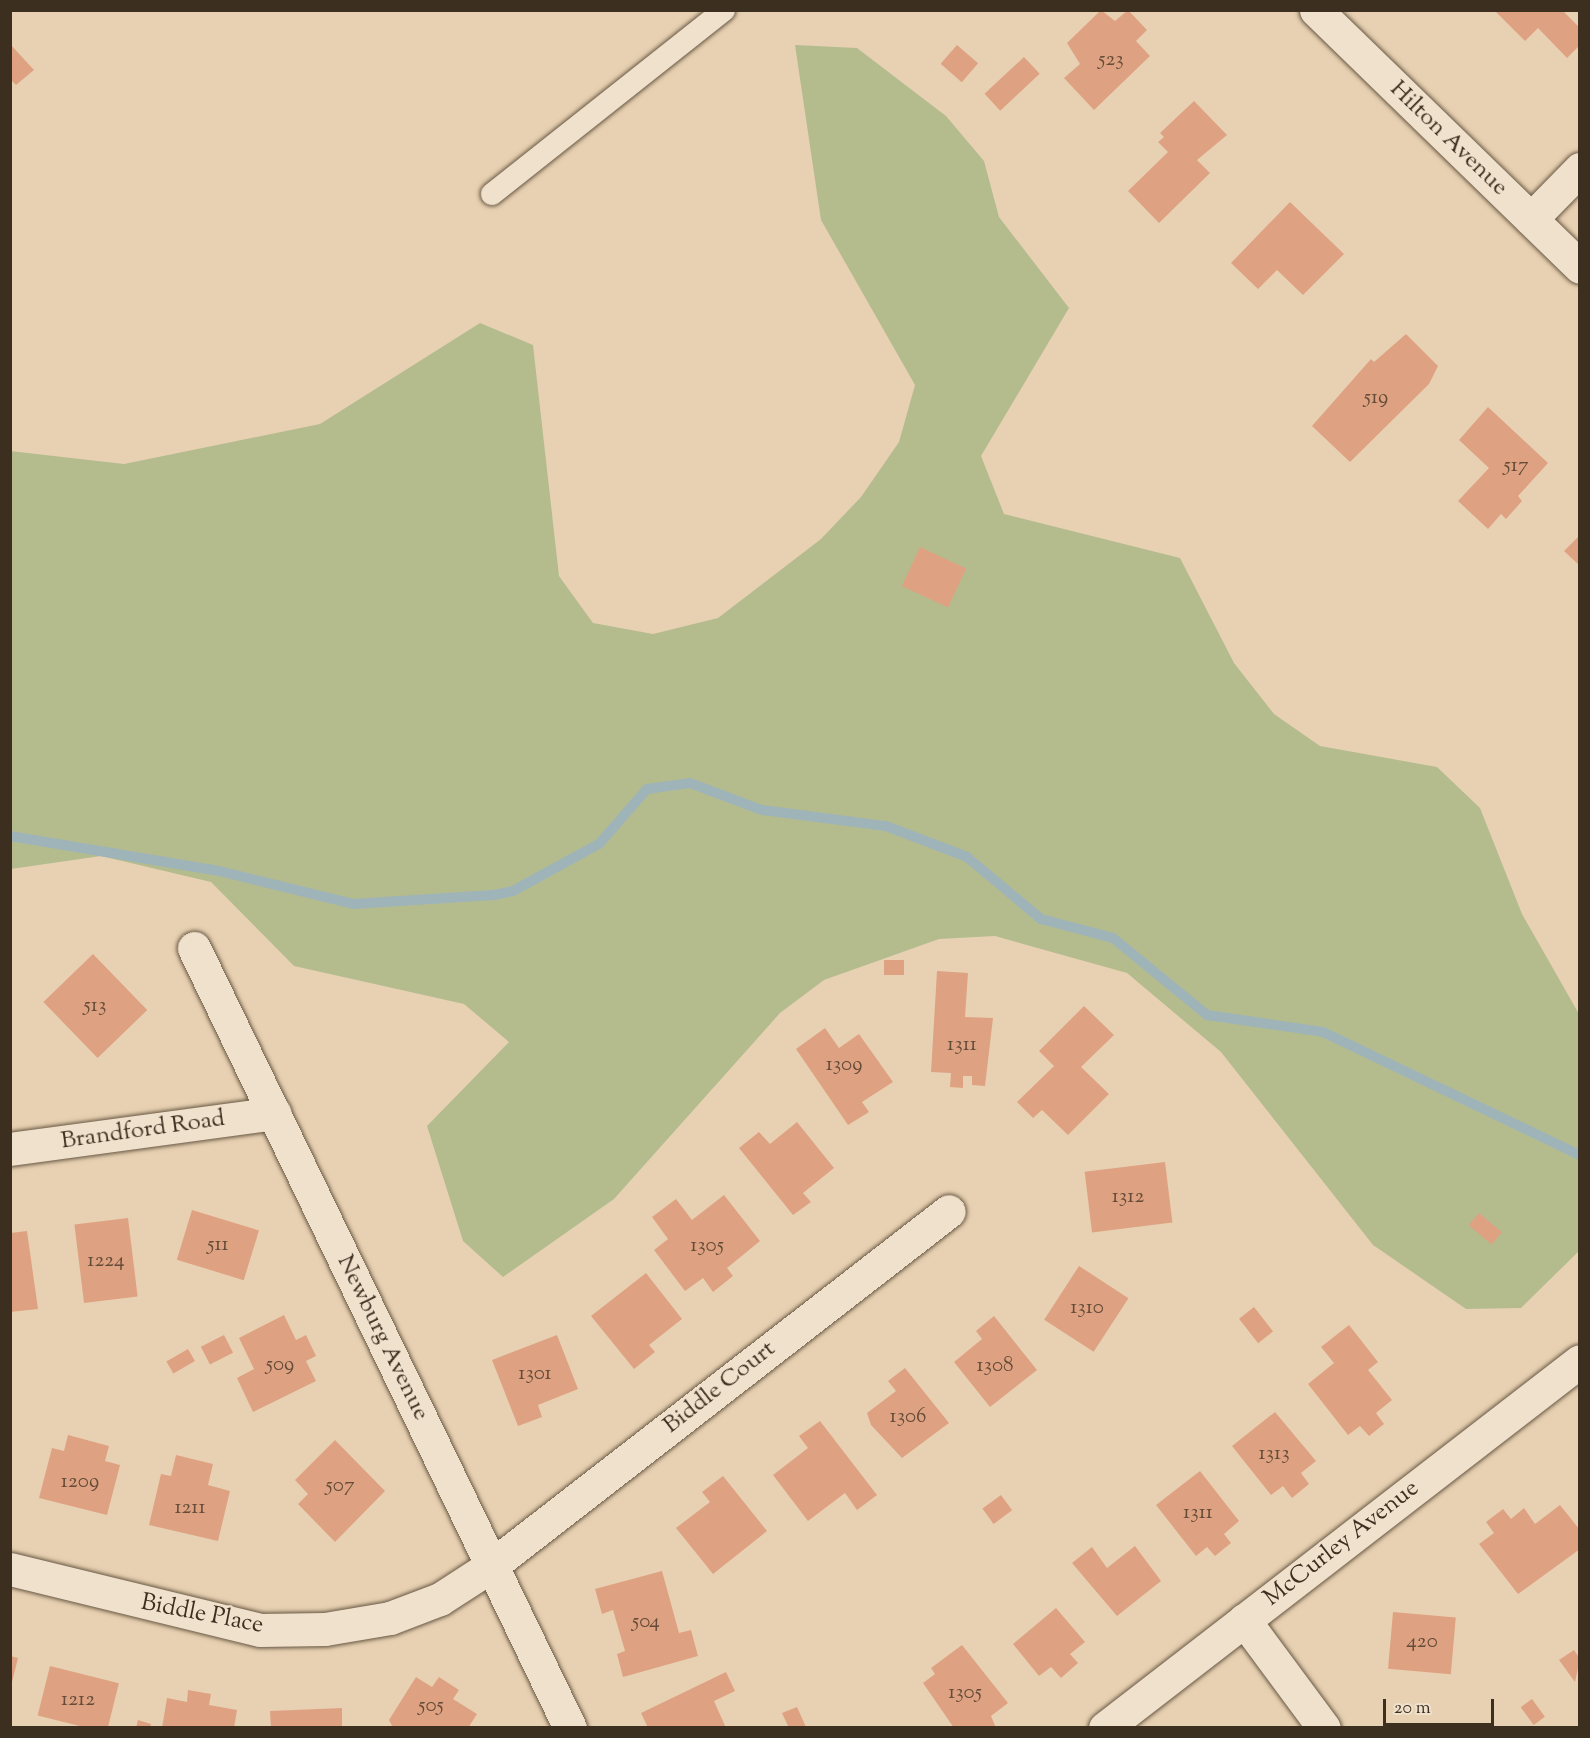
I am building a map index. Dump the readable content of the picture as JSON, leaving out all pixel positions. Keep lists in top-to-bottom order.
{
  "streets": {
    "street": [
      "Hilton Avenue",
      "Brandford Road",
      "Newburg Avenue",
      "Biddle Court",
      "McCurley Avenue",
      "Biddle Place"
    ]
  },
  "crossings": [
    ["Brandford Road", "Newburg Avenue"],
    ["Newburg Avenue", "Biddle Court"],
    ["Newburg Avenue", "Biddle Place"],
    ["Biddle Court", "Biddle Place"]
  ],
  "house_numbers": [
    "523",
    "519",
    "517",
    "513",
    "1311",
    "1309",
    "1312",
    "511",
    "1305",
    "1224",
    "1310",
    "509",
    "1308",
    "1301",
    "1306",
    "1313",
    "1209",
    "507",
    "1211",
    "1311",
    "504",
    "420",
    "1305",
    "1212",
    "505"
  ],
  "scale_bar": "20 m"
}
